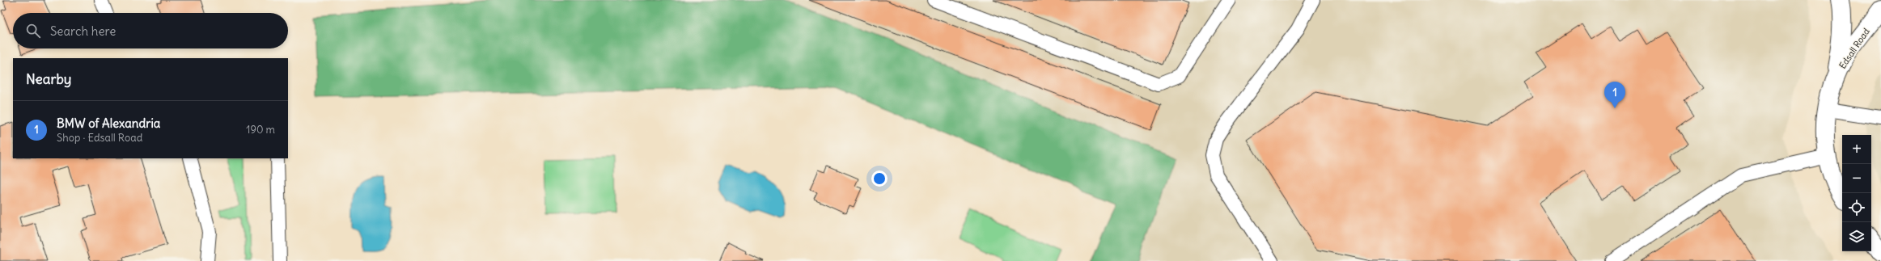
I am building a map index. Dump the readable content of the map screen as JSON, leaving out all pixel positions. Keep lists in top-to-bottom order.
{
  "streets": {
    "main road": ["Edsall Road"]
  },
  "page": {
    "search": "Search here",
    "heading": "Nearby",
    "pins": "1",
    "list": [
      {
        "mark": "1",
        "name": "BMW of Alexandria",
        "note": "Shop · Edsall Road",
        "value": "190 m"
      }
    ],
    "map_buttons": ["+", "−"]
  }
}
